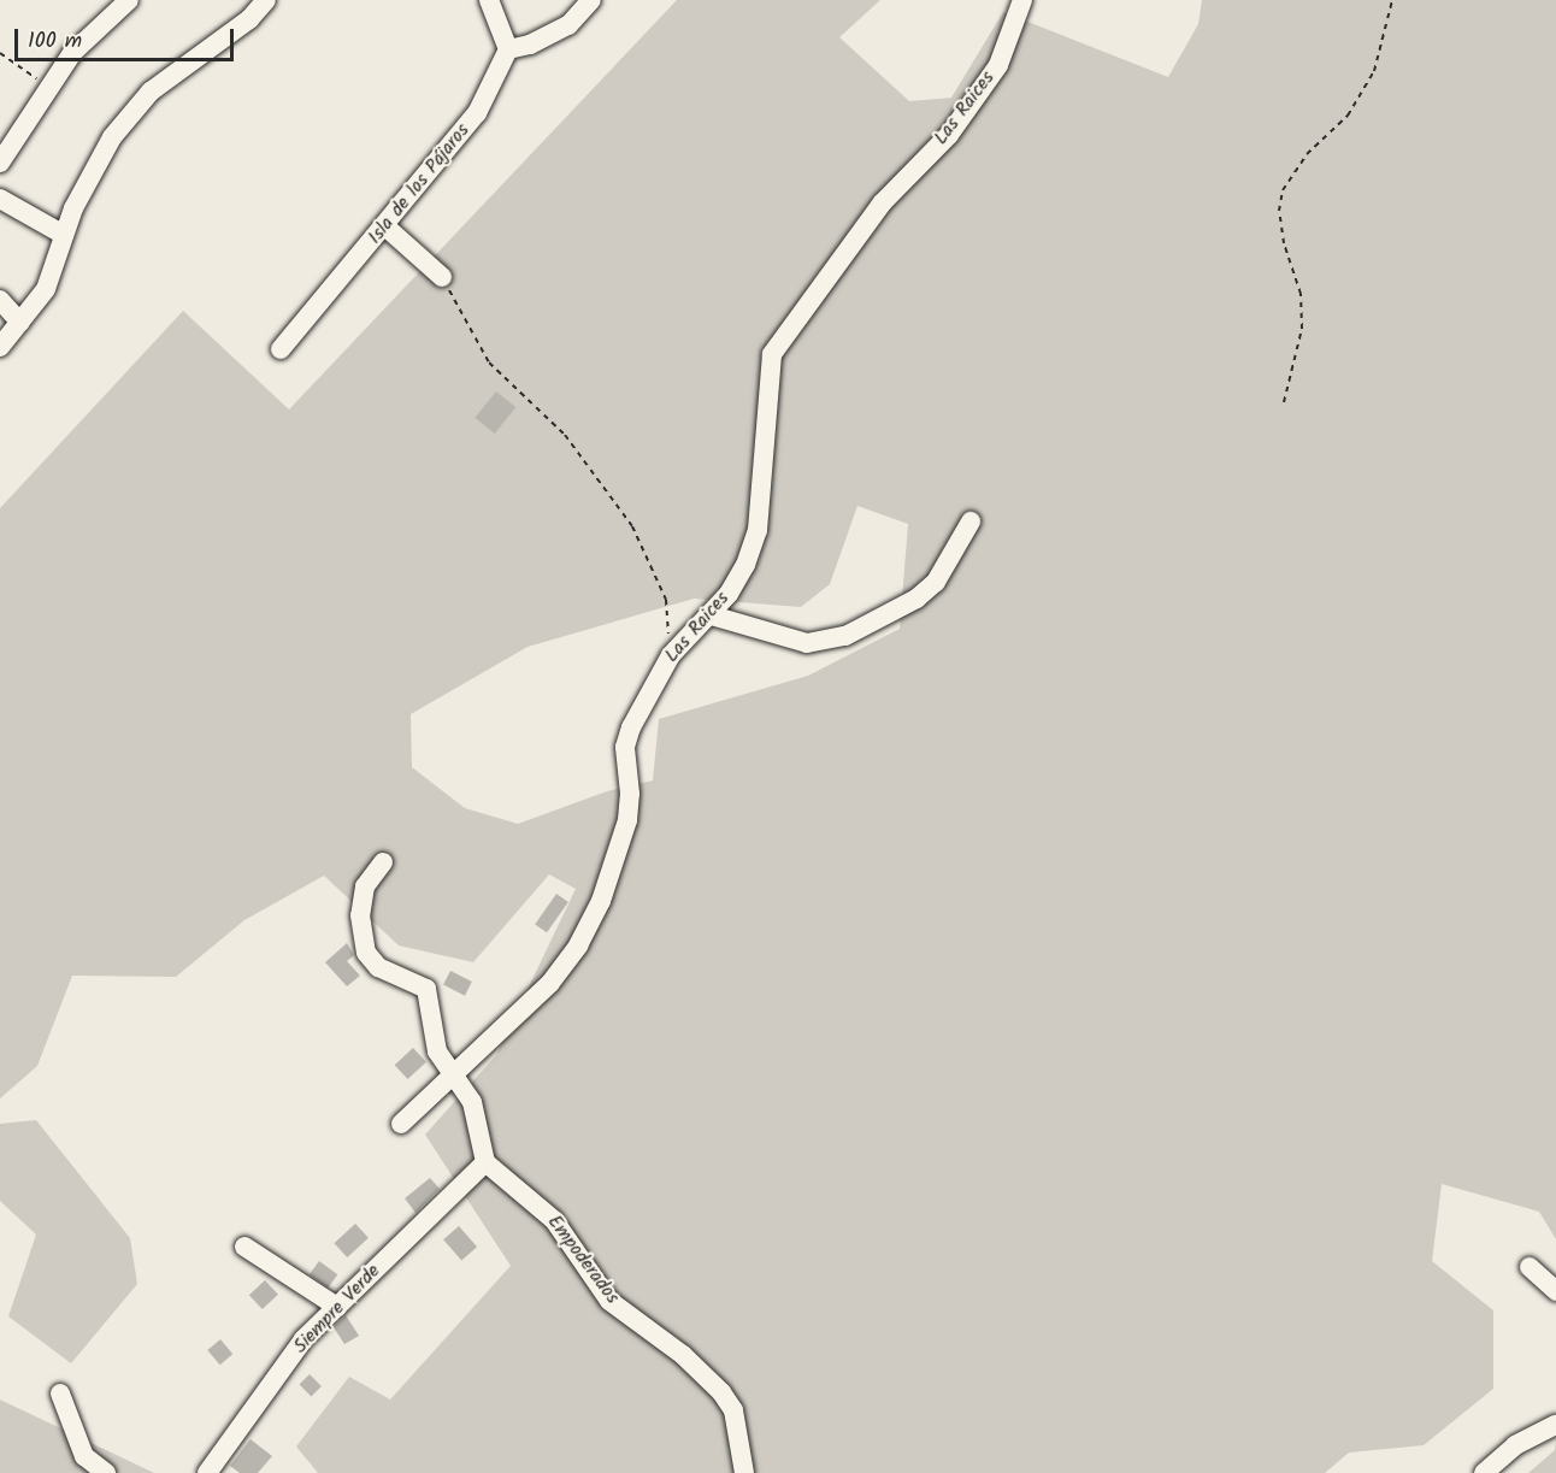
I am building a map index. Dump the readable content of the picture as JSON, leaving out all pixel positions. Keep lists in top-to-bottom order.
{
  "streets": {
    "street": [
      "Las Raices",
      "Isla de los Pájaros",
      "Empoderados",
      "Siempre Verde"
    ]
  },
  "crossings": [
    ["Empoderados", "Siempre Verde"]
  ],
  "scale_bar": "100 m"
}
